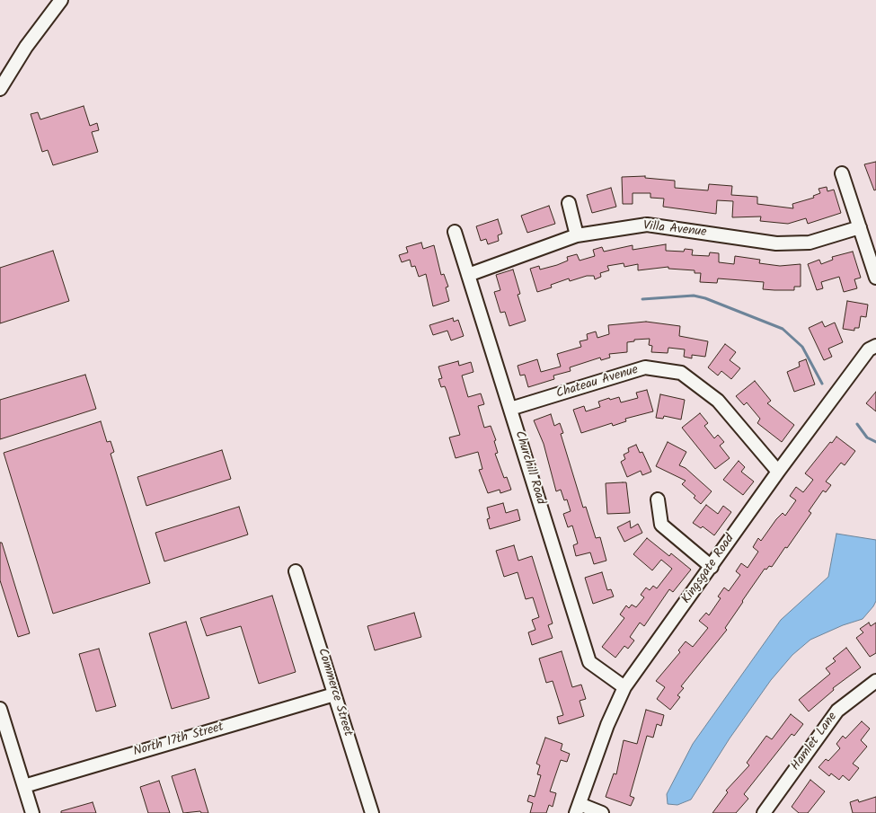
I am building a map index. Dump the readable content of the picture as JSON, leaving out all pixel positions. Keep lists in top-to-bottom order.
{
  "streets": {
    "street": [
      "Villa Avenue",
      "Chateau Avenue",
      "Churchill Road",
      "Kingsgate Road",
      "Commerce Street",
      "North 17th Street",
      "Hamlet Lane"
    ]
  },
  "crossings": [
    ["Villa Avenue", "Churchill Road"],
    ["Chateau Avenue", "Churchill Road"],
    ["Chateau Avenue", "Kingsgate Road"],
    ["Churchill Road", "Kingsgate Road"],
    ["Commerce Street", "North 17th Street"]
  ]
}
